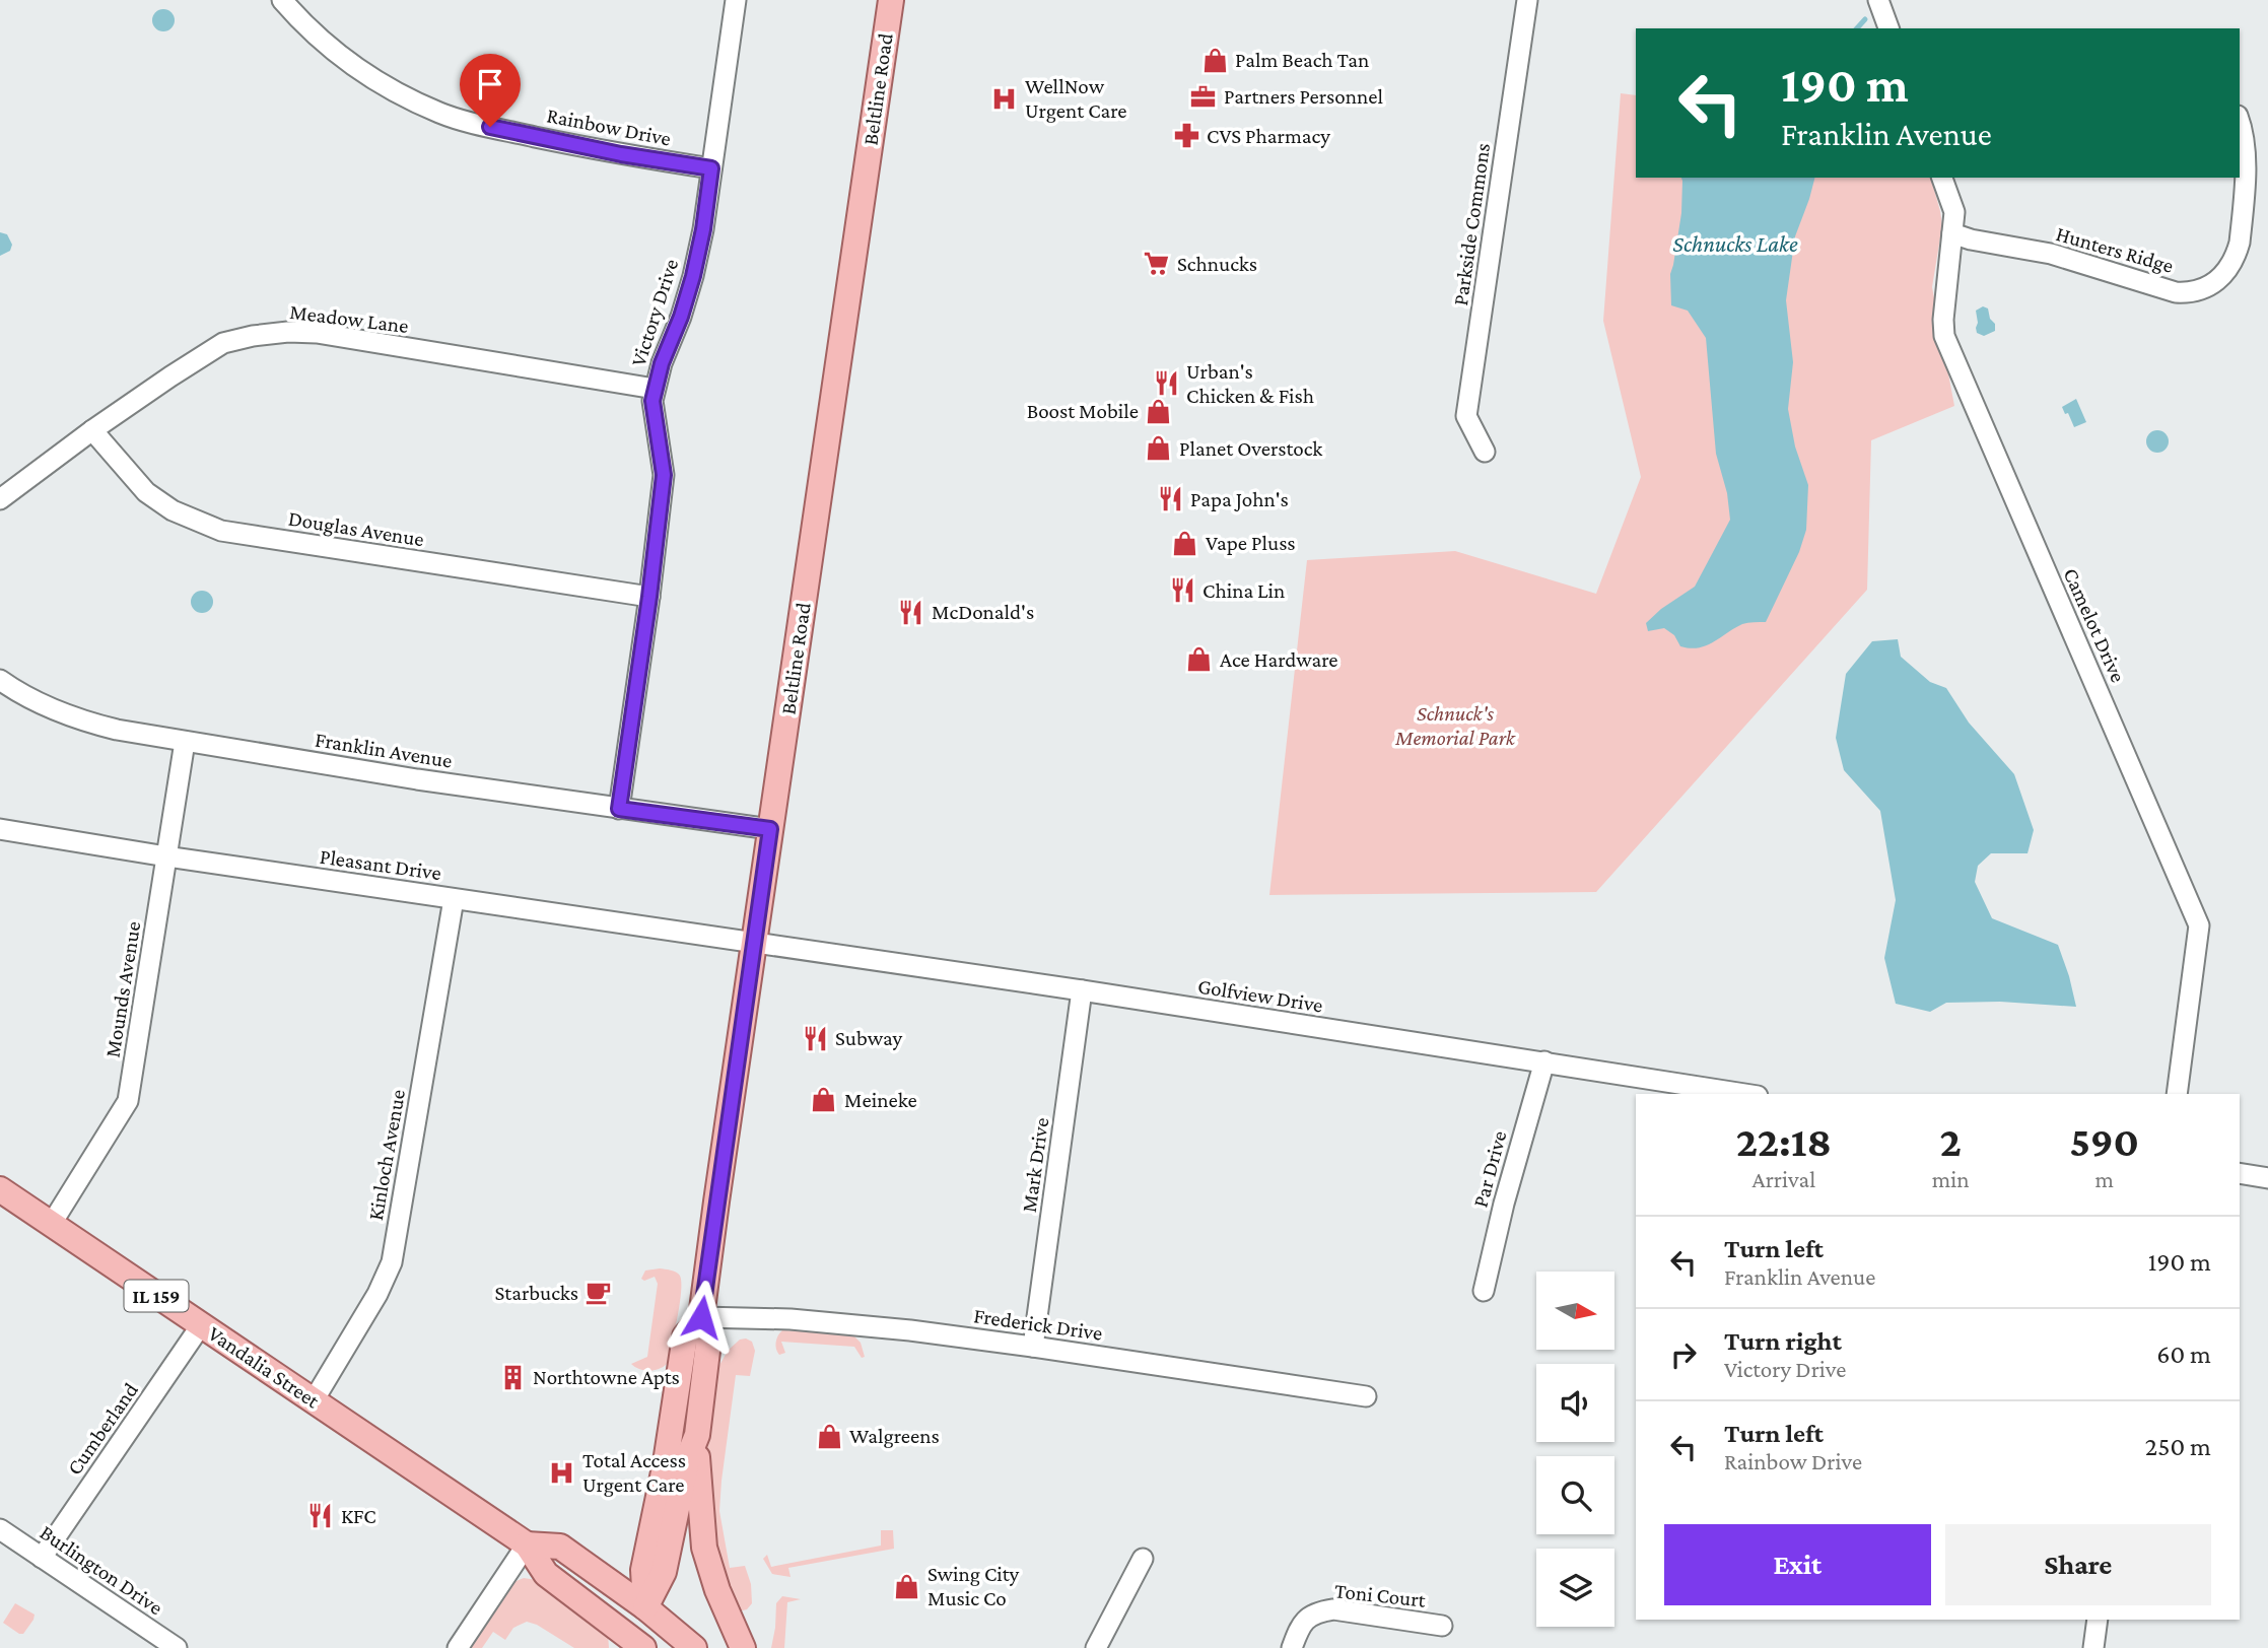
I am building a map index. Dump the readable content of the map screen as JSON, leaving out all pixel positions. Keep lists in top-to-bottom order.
{
  "streets": {
    "main road": ["Beltline Road", "IL 159", "Vandalia Street"],
    "street": [
      "Rainbow Drive",
      "Parkside Commons",
      "Hunters Ridge",
      "Victory Drive",
      "Meadow Lane",
      "Douglas Avenue",
      "Camelot Drive",
      "Franklin Avenue",
      "Pleasant Drive",
      "Mounds Avenue",
      "Golfview Drive",
      "Kinloch Avenue",
      "Mark Drive",
      "Par Drive",
      "Frederick Drive",
      "Cumberland",
      "Burlington Drive",
      "Toni Court"
    ]
  },
  "crossings": [
    ["Beltline Road", "Franklin Avenue"],
    ["Beltline Road", "Pleasant Drive"],
    ["Beltline Road", "Golfview Drive"],
    ["Beltline Road", "Frederick Drive"],
    ["Beltline Road", "Vandalia Street"],
    ["Rainbow Drive", "Victory Drive"],
    ["Hunters Ridge", "Camelot Drive"],
    ["Victory Drive", "Meadow Lane"],
    ["Victory Drive", "Douglas Avenue"],
    ["Victory Drive", "Franklin Avenue"],
    ["Meadow Lane", "Douglas Avenue"],
    ["Franklin Avenue", "Mounds Avenue"],
    ["Pleasant Drive", "Mounds Avenue"],
    ["Pleasant Drive", "Golfview Drive"],
    ["Pleasant Drive", "Kinloch Avenue"],
    ["Mounds Avenue", "Vandalia Street"],
    ["Golfview Drive", "Mark Drive"],
    ["Golfview Drive", "Par Drive"],
    ["Kinloch Avenue", "Vandalia Street"],
    ["Mark Drive", "Frederick Drive"],
    ["Vandalia Street", "Cumberland"],
    ["Cumberland", "Burlington Drive"]
  ],
  "water": ["Schnucks Lake"],
  "parks": ["Schnuck's Memorial Park"],
  "places": {
    "shop": [
      "Palm Beach Tan",
      "Boost Mobile",
      "Planet Overstock",
      "Vape Pluss",
      "Ace Hardware",
      "Meineke",
      "Walgreens",
      "Swing City Music Co"
    ],
    "office": ["Partners Personnel"],
    "hospital": ["WellNow Urgent Care", "Total Access Urgent Care"],
    "pharmacy": ["CVS Pharmacy"],
    "supermarket": ["Schnucks"],
    "restaurant": [
      "Urban's Chicken & Fish",
      "Papa John's",
      "China Lin",
      "McDonald's",
      "Subway",
      "KFC"
    ],
    "cafe": ["Starbucks"],
    "building": ["Northtowne Apts"]
  },
  "north": "right",
  "page": {
    "turn": ["190 m", "Franklin Avenue"],
    "eta": [
      "22:18",
      "Arrival",
      "2",
      "min",
      "590",
      "m"
    ],
    "list": [
      {
        "name": "Turn left",
        "note": "Franklin Avenue",
        "value": "190 m"
      },
      {
        "name": "Turn right",
        "note": "Victory Drive",
        "value": "60 m"
      },
      {
        "name": "Turn left",
        "note": "Rainbow Drive",
        "value": "250 m"
      }
    ],
    "buttons": ["Exit", "Share"]
  }
}
